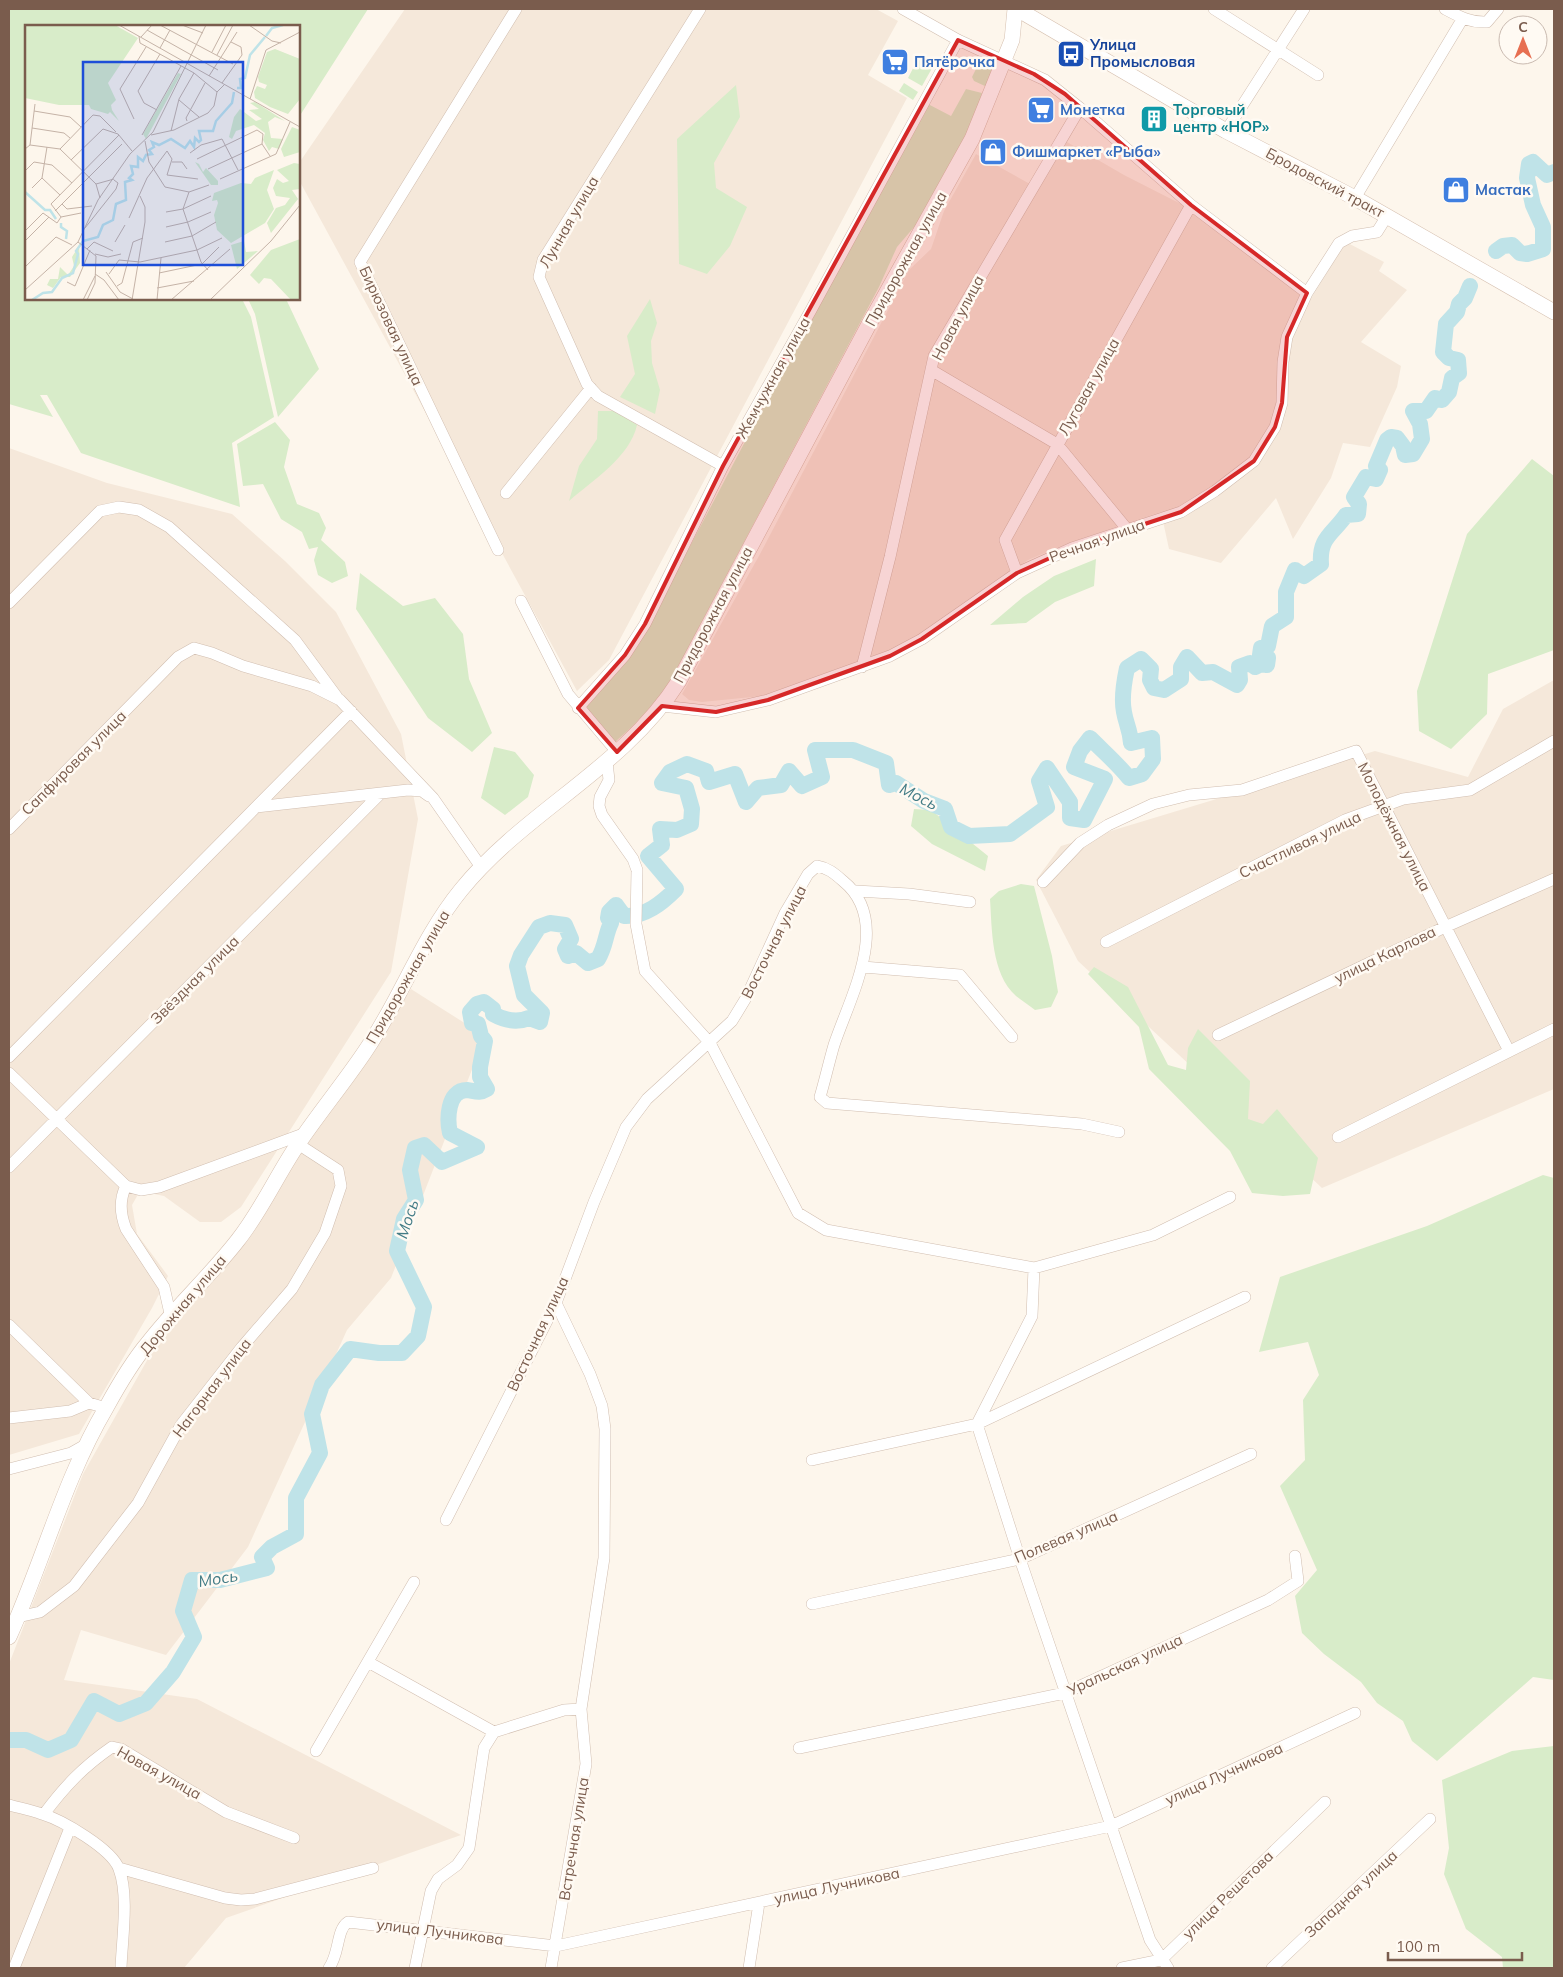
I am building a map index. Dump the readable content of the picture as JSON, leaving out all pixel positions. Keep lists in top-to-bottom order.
{
  "streets": {
    "street": [
      "Бродовский тракт",
      "Лунная улица",
      "Придорожная улица",
      "Новая улица",
      "Бирюзовая улица",
      "Жемчужная улица",
      "Луговая улица",
      "Речная улица",
      "Сапфировая улица",
      "Молодёжная улица",
      "Счастливая улица",
      "Восточная улица",
      "улица Карлова",
      "Звёздная улица",
      "Дорожная улица",
      "Нагорная улица",
      "Полевая улица",
      "Уральская улица",
      "улица Лучникова",
      "Встречная улица",
      "Западная улица",
      "улица Решетова"
    ]
  },
  "crossings": [
    ["Бродовский тракт", "Придорожная улица"],
    ["Бродовский тракт", "Речная улица"],
    ["Лунная улица", "Жемчужная улица"],
    ["Придорожная улица", "Речная улица"],
    ["Придорожная улица", "Дорожная улица"],
    ["Придорожная улица", "Нагорная улица"],
    ["Новая улица", "Речная улица"],
    ["Луговая улица", "Речная улица"],
    ["Молодёжная улица", "Счастливая улица"],
    ["Молодёжная улица", "улица Карлова"],
    ["Восточная улица", "Встречная улица"],
    ["Дорожная улица", "Нагорная улица"],
    ["улица Лучникова", "Встречная улица"]
  ],
  "water": ["Мось"],
  "places": {
    "bus stop": ["Улица Промысловая"],
    "supermarket": ["Пятёрочка", "Монетка"],
    "building": ["Торговый центр «НОР»"],
    "shop": ["Фишмаркет «Рыба»", "Мастак"]
  },
  "scale_bar": "100 m",
  "north": "top"
}
